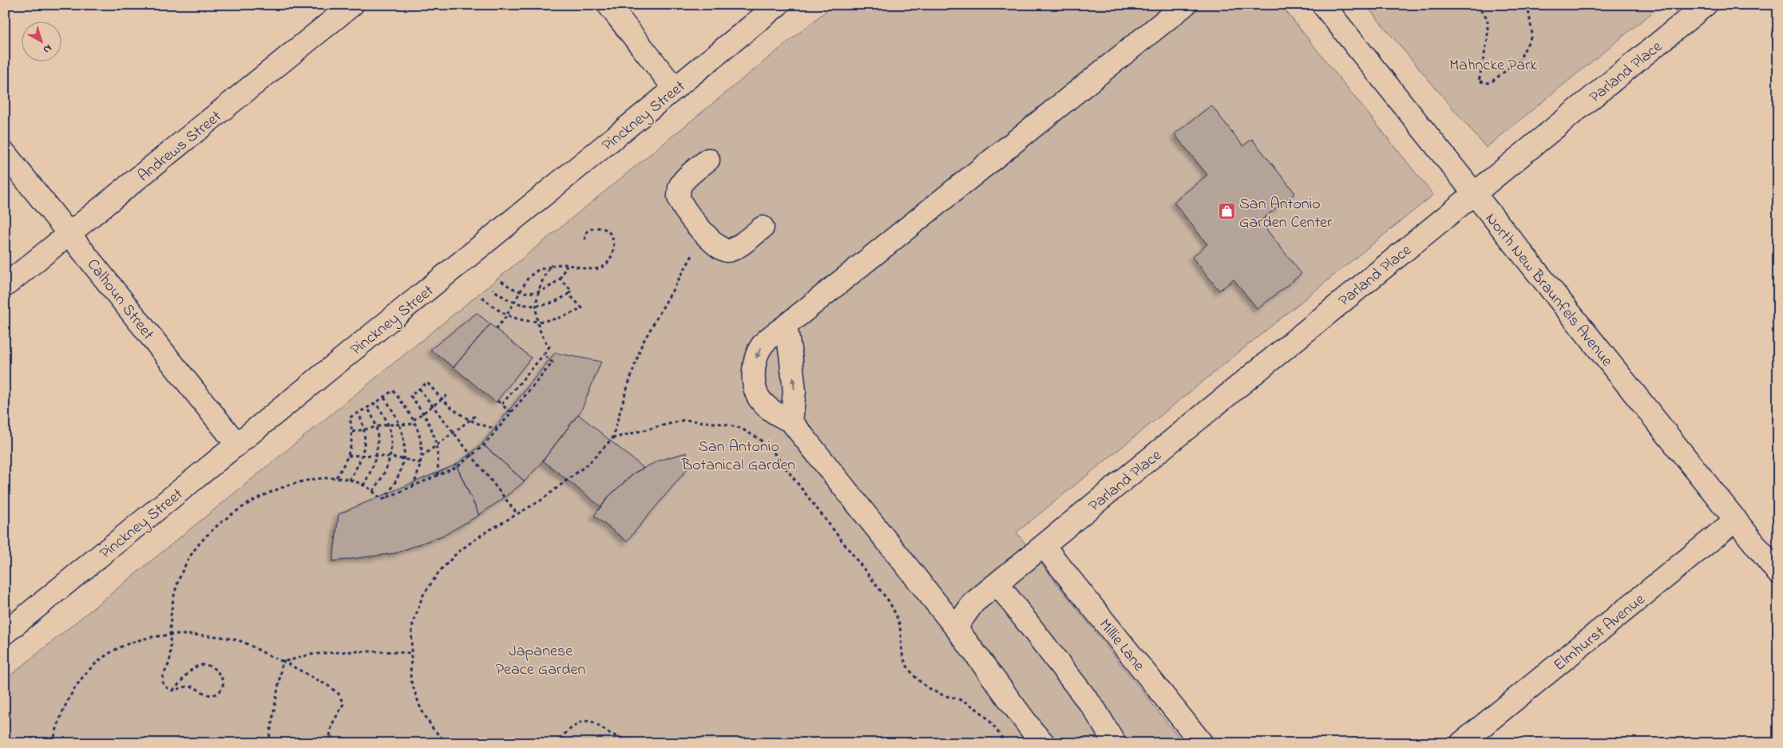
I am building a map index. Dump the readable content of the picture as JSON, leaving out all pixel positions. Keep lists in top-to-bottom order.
{
  "streets": {
    "street": [
      "Parland Place",
      "Pinckney Street",
      "Andrews Street",
      "North New Braunfels Avenue",
      "Calhoun Street",
      "Elmhurst Avenue",
      "Millie Lane"
    ]
  },
  "crossings": [
    ["Parland Place", "North New Braunfels Avenue"],
    ["Parland Place", "Millie Lane"],
    ["Pinckney Street", "Calhoun Street"],
    ["Andrews Street", "Calhoun Street"],
    ["North New Braunfels Avenue", "Elmhurst Avenue"]
  ],
  "parks": ["Mahncke Park", "San Antonio Botanical Garden", "Japanese Peace Garden"],
  "places": {
    "shop": ["San Antonio Garden Center"]
  },
  "north": "bottom right"
}
